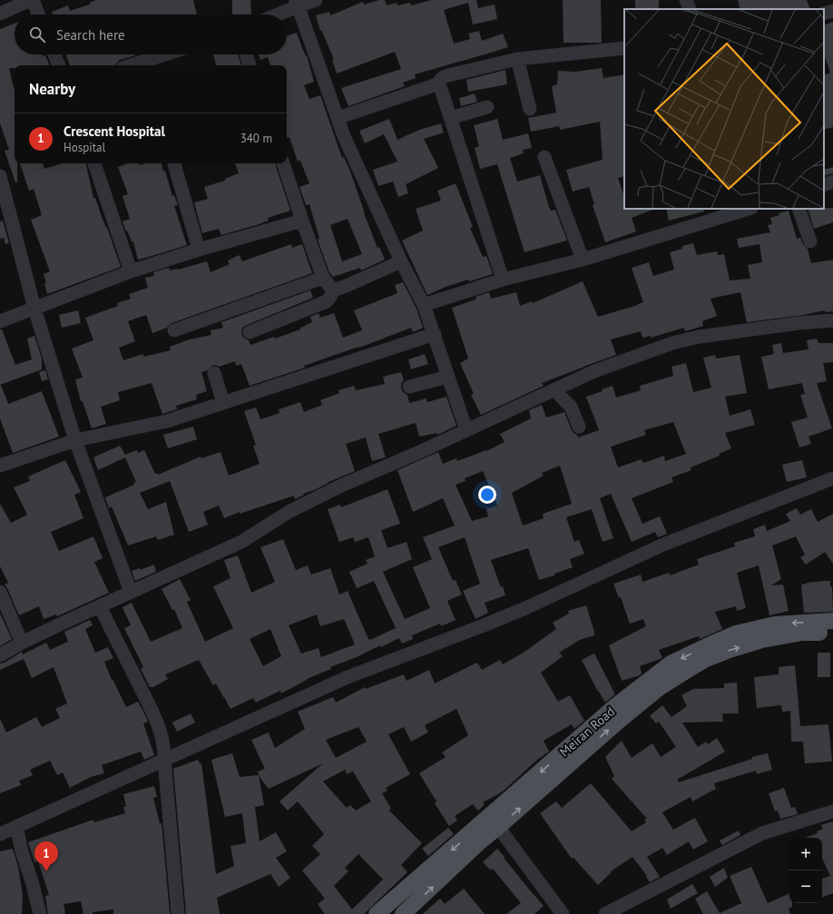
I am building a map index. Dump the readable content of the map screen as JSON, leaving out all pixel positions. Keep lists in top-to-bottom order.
{
  "streets": {
    "main road": ["Meiran Road"]
  },
  "page": {
    "search": "Search here",
    "heading": "Nearby",
    "list": [
      {
        "mark": "1",
        "name": "Crescent Hospital",
        "note": "Hospital",
        "value": "340 m"
      }
    ],
    "map_buttons": ["+", "−"],
    "pins": "1"
  }
}
